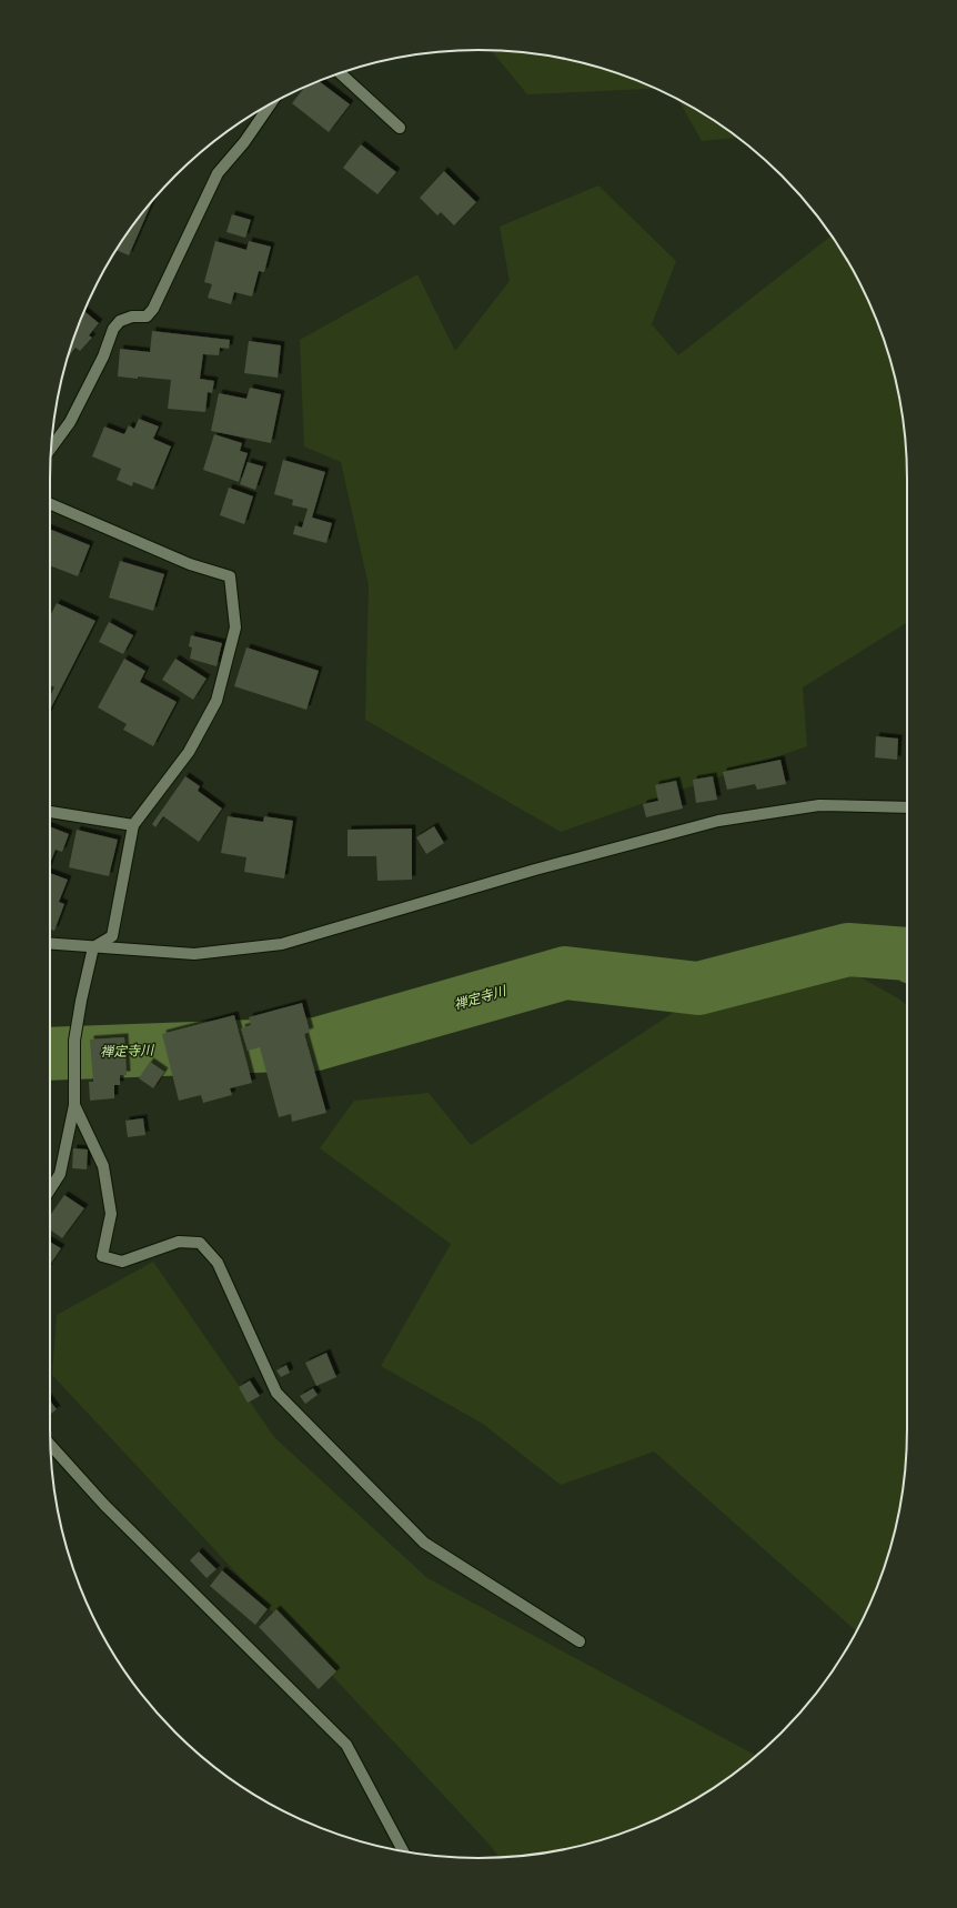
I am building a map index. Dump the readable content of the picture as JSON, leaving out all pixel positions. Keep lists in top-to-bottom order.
{
  "water": ["禅定寺川"]
}
